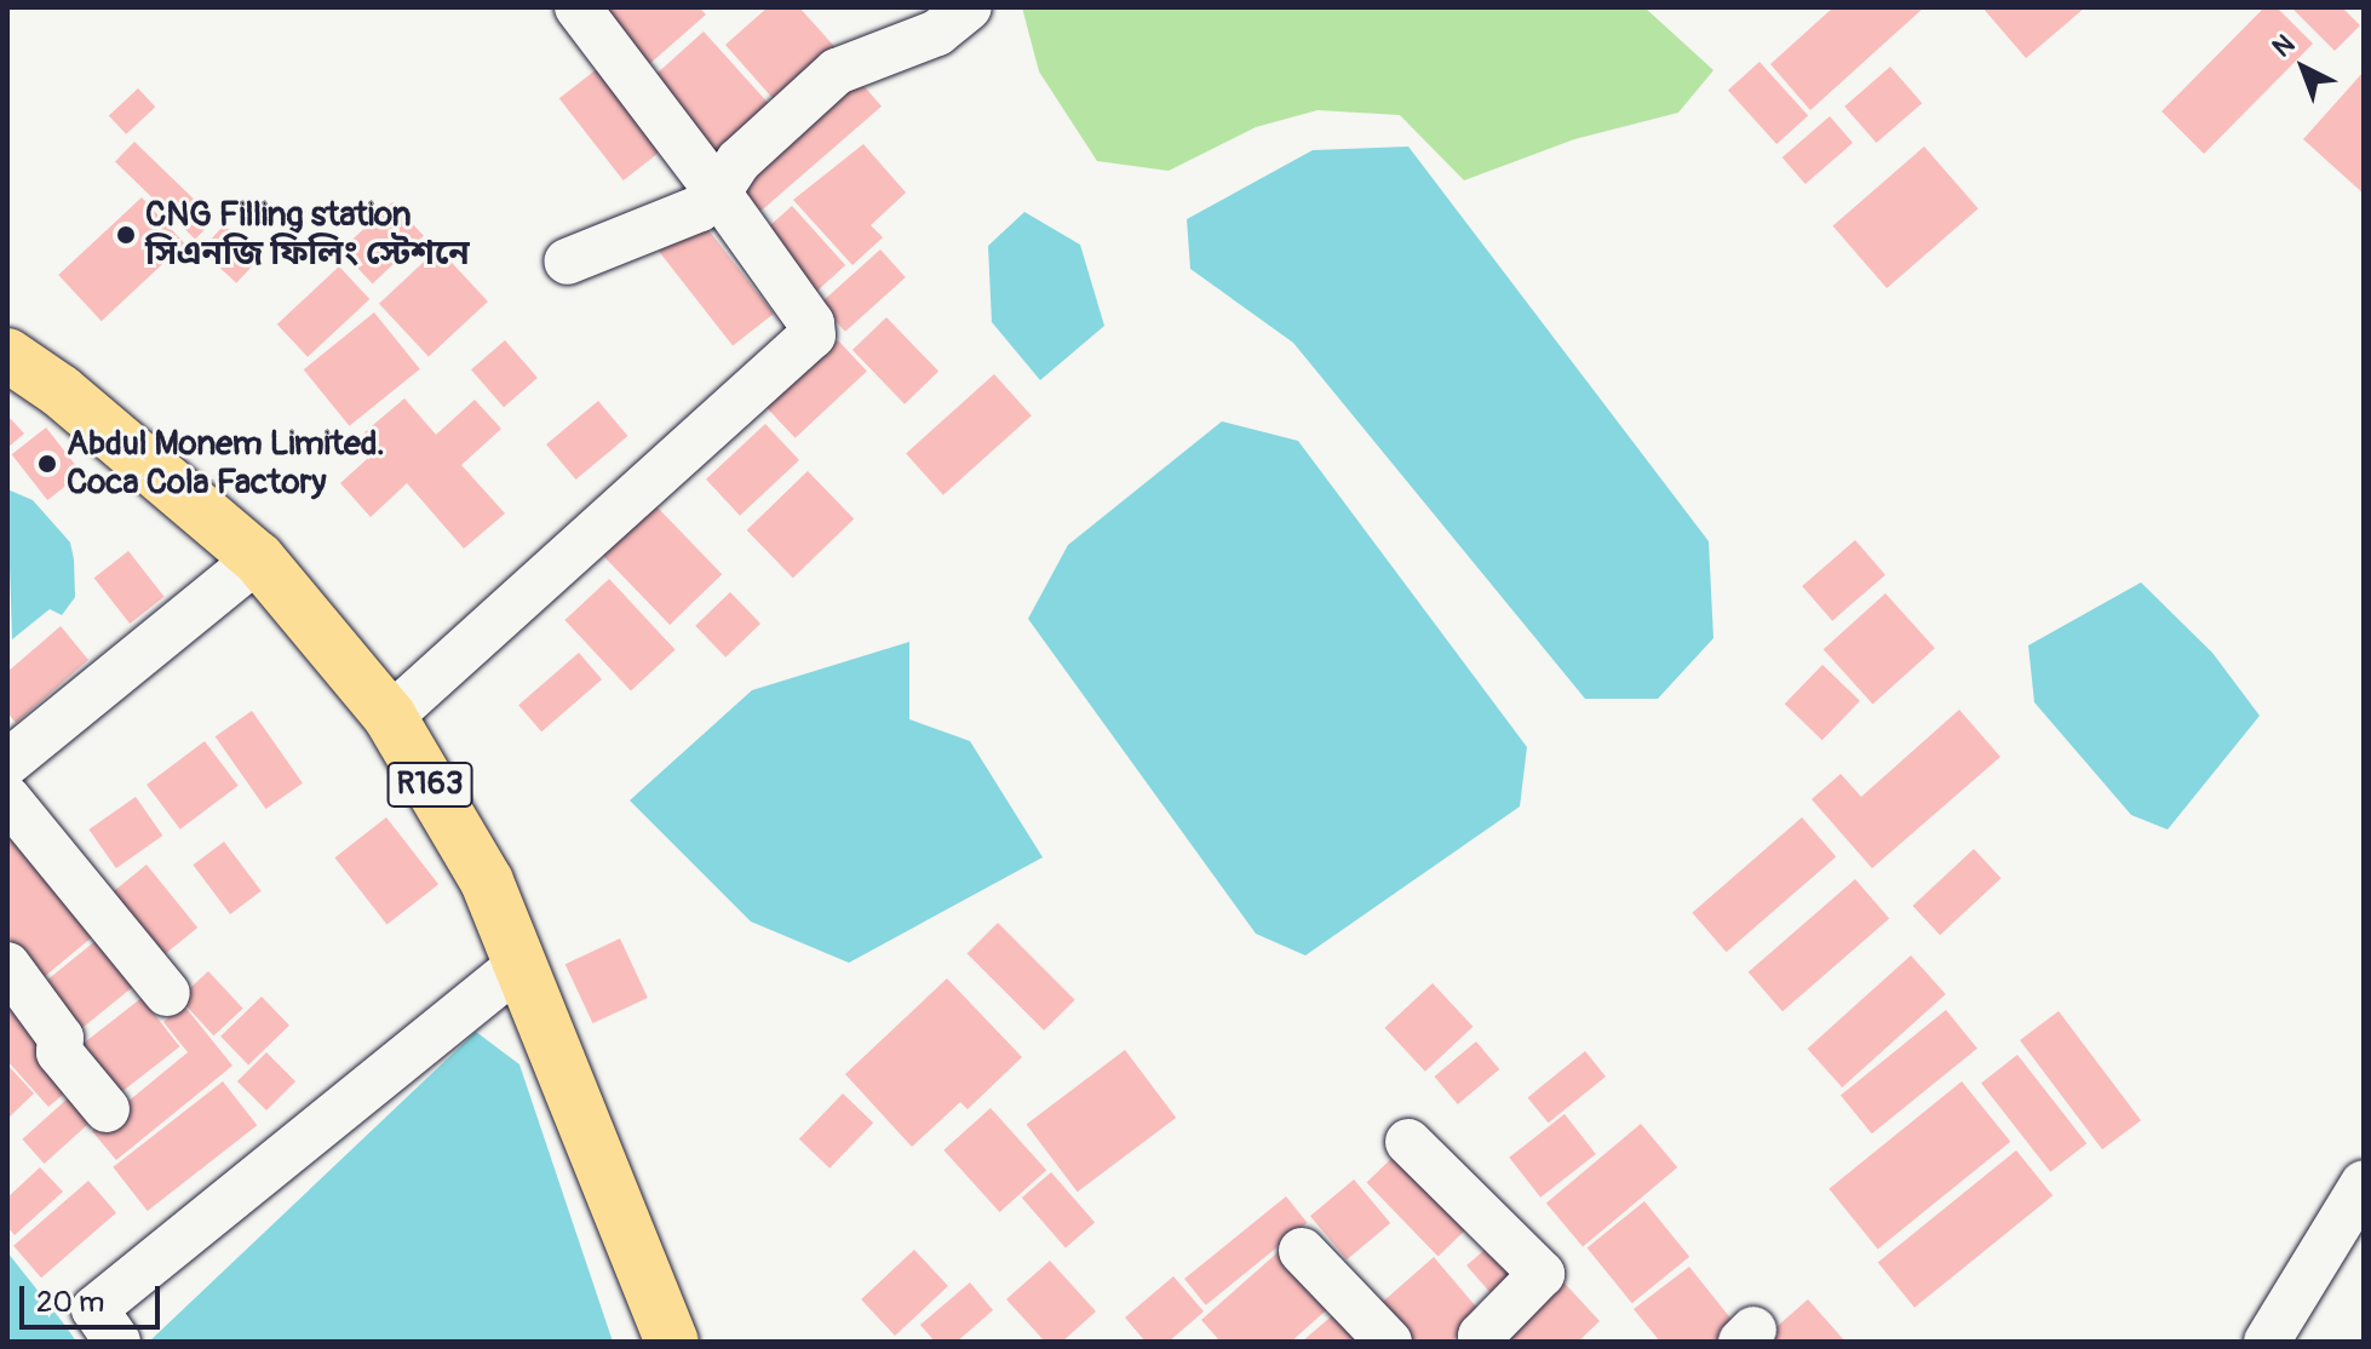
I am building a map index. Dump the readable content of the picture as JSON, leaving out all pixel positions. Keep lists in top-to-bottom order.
{
  "streets": {
    "main road": ["R163"]
  },
  "places": ["CNG Filling station সিএনজি ফিলিং স্টেশনে", "Abdul Monem Limited. Coca Cola Factory"],
  "scale_bar": "20 m",
  "north": "top left"
}
